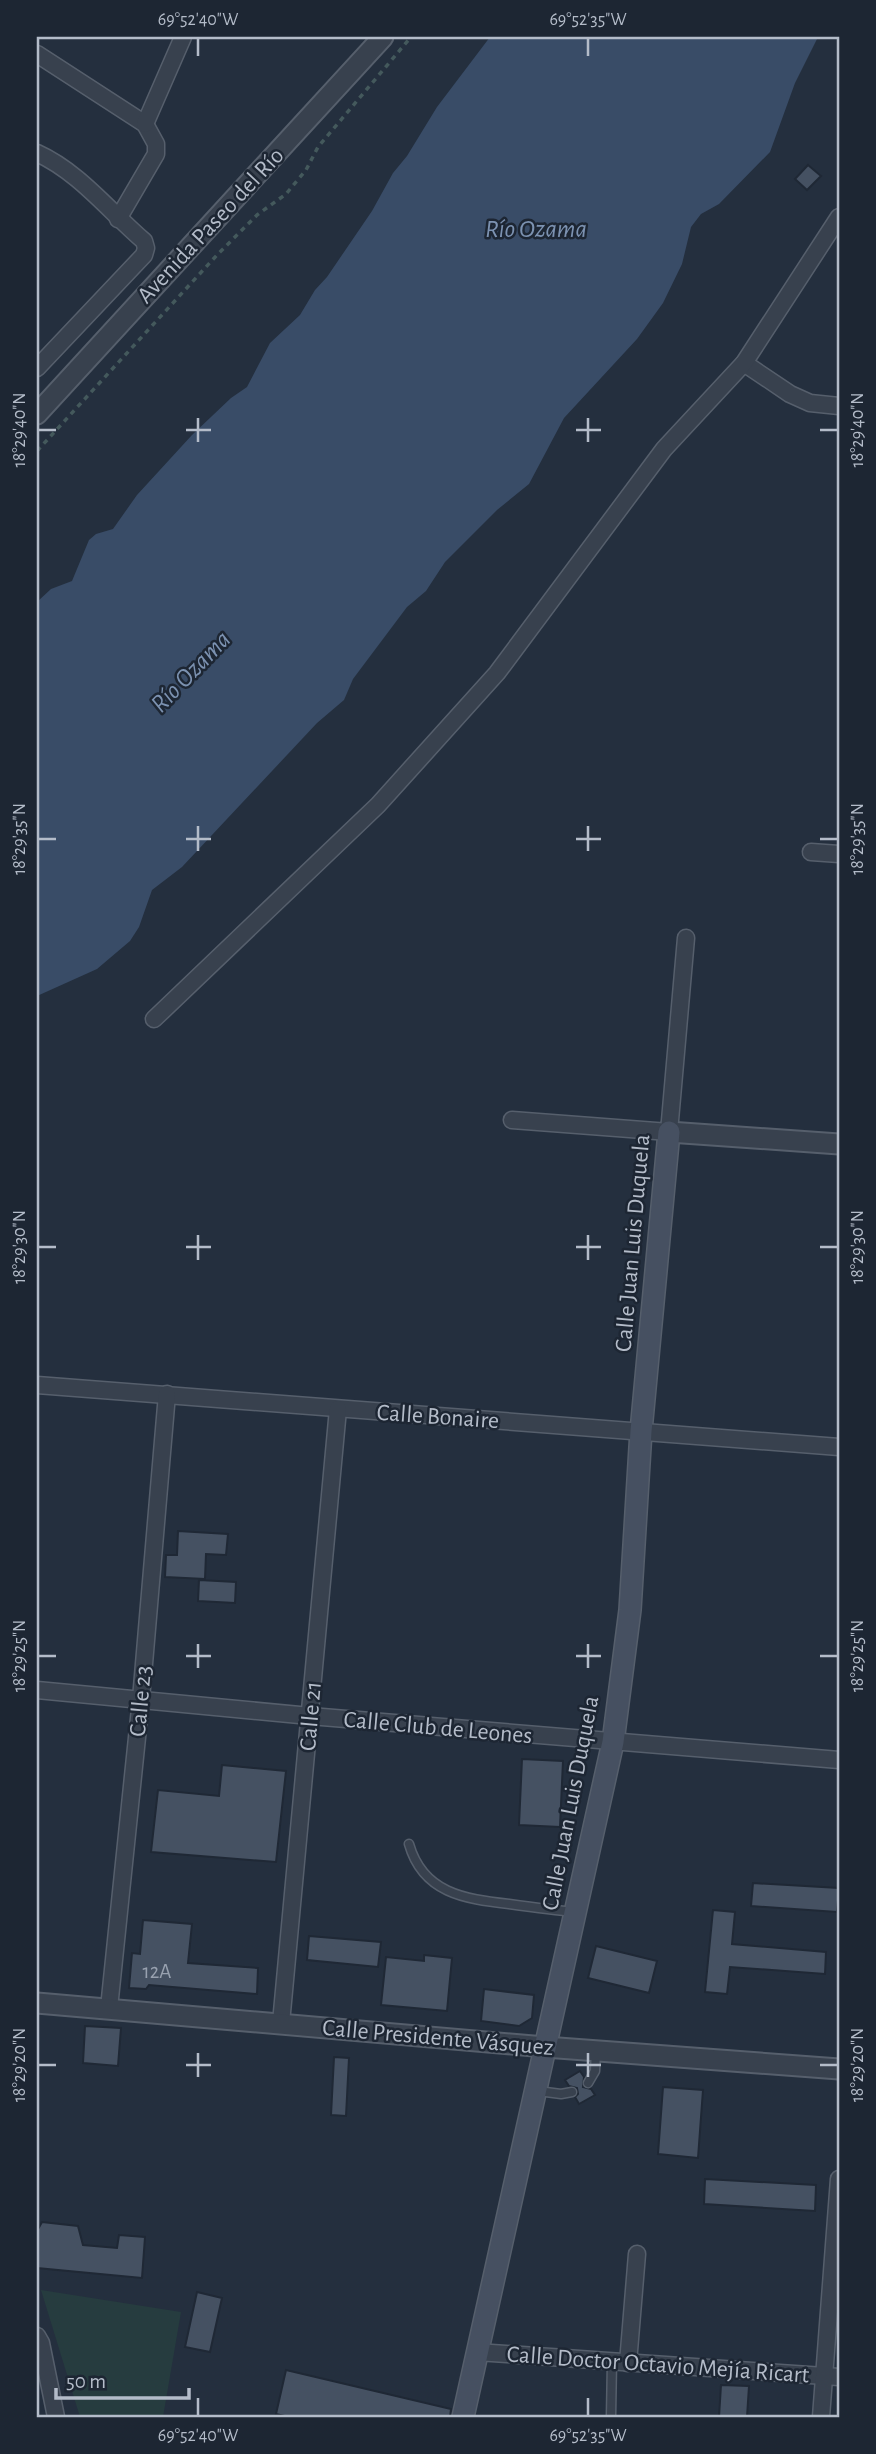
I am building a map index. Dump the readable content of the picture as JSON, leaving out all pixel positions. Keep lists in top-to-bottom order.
{
  "streets": {
    "main road": ["Calle Juan Luis Duquela"],
    "street": [
      "Avenida Paseo del Río",
      "Calle Bonaire",
      "Calle 23",
      "Calle 21",
      "Calle Club de Leones",
      "Calle Presidente Vásquez",
      "Calle Doctor Octavio Mejía Ricart"
    ]
  },
  "crossings": [
    ["Calle Juan Luis Duquela", "Calle Bonaire"],
    ["Calle Juan Luis Duquela", "Calle Club de Leones"],
    ["Calle Juan Luis Duquela", "Calle Presidente Vásquez"],
    ["Calle Juan Luis Duquela", "Calle Doctor Octavio Mejía Ricart"],
    ["Calle Bonaire", "Calle 23"],
    ["Calle Bonaire", "Calle 21"],
    ["Calle 23", "Calle Club de Leones"],
    ["Calle 23", "Calle Presidente Vásquez"],
    ["Calle 21", "Calle Club de Leones"],
    ["Calle 21", "Calle Presidente Vásquez"]
  ],
  "water": ["Río Ozama"],
  "house_numbers": ["12A"],
  "scale_bar": "50 m",
  "coordinates": [
    "69°52'40\"W",
    "69°52'35\"W",
    "18°29'40\"N",
    "18°29'35\"N",
    "18°29'30\"N",
    "18°29'25\"N",
    "18°29'20\"N"
  ]
}
